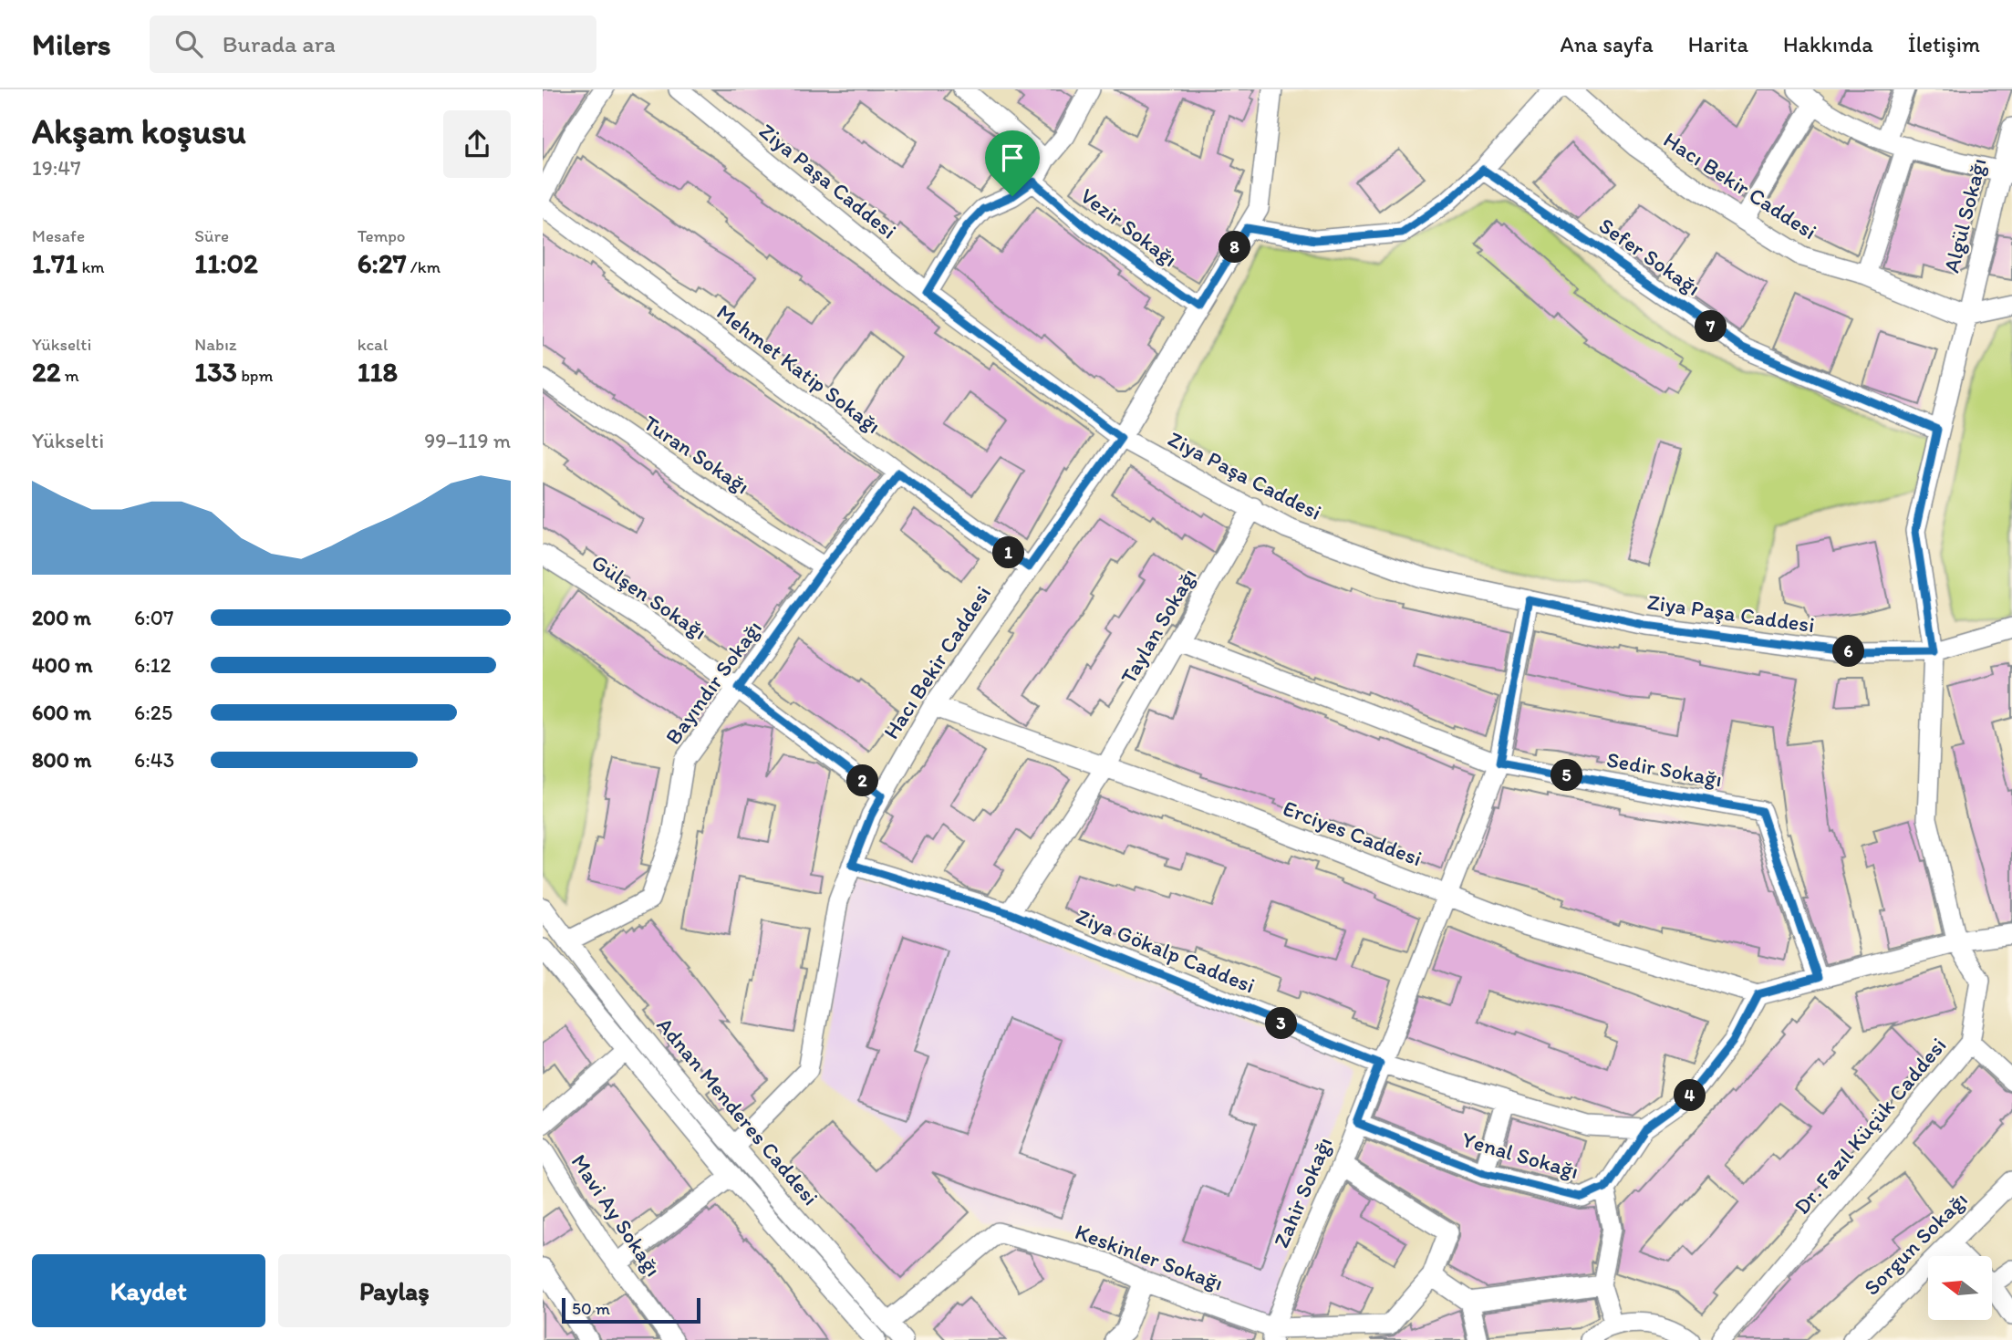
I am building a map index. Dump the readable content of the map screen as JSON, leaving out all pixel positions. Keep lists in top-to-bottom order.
{
  "streets": {
    "street": [
      "Ziya Paşa Caddesi",
      "Hacı Bekir Caddesi",
      "Algül Sokağı",
      "Vezir Sokağı",
      "Sefer Sokağı",
      "Mehmet Katip Sokağı",
      "Turan Sokağı",
      "Gülşen Sokağı",
      "Taylan Sokağı",
      "Bayındır Sokağı",
      "Sedir Sokağı",
      "Erciyes Caddesi",
      "Ziya Gökalp Caddesi",
      "Adnan Menderes Caddesi",
      "Dr. Fazıl Küçük Caddesi",
      "Yenal Sokağı",
      "Zahir Sokağı",
      "Mavi Ay Sokağı",
      "Sorgun Sokağı",
      "Keskinler Sokağı"
    ]
  },
  "crossings": [
    ["Ziya Paşa Caddesi", "Hacı Bekir Caddesi"],
    ["Ziya Paşa Caddesi", "Taylan Sokağı"],
    ["Ziya Paşa Caddesi", "Dr. Fazıl Küçük Caddesi"],
    ["Ziya Paşa Caddesi", "Zahir Sokağı"],
    ["Hacı Bekir Caddesi", "Algül Sokağı"],
    ["Hacı Bekir Caddesi", "Vezir Sokağı"],
    ["Hacı Bekir Caddesi", "Mehmet Katip Sokağı"],
    ["Hacı Bekir Caddesi", "Gülşen Sokağı"],
    ["Hacı Bekir Caddesi", "Erciyes Caddesi"],
    ["Hacı Bekir Caddesi", "Ziya Gökalp Caddesi"],
    ["Hacı Bekir Caddesi", "Adnan Menderes Caddesi"],
    ["Hacı Bekir Caddesi", "Dr. Fazıl Küçük Caddesi"],
    ["Algül Sokağı", "Dr. Fazıl Küçük Caddesi"],
    ["Sefer Sokağı", "Dr. Fazıl Küçük Caddesi"],
    ["Mehmet Katip Sokağı", "Bayındır Sokağı"],
    ["Turan Sokağı", "Bayındır Sokağı"],
    ["Gülşen Sokağı", "Bayındır Sokağı"],
    ["Taylan Sokağı", "Sedir Sokağı"],
    ["Taylan Sokağı", "Erciyes Caddesi"],
    ["Taylan Sokağı", "Ziya Gökalp Caddesi"],
    ["Bayındır Sokağı", "Adnan Menderes Caddesi"],
    ["Sedir Sokağı", "Zahir Sokağı"],
    ["Erciyes Caddesi", "Yenal Sokağı"],
    ["Erciyes Caddesi", "Zahir Sokağı"],
    ["Ziya Gökalp Caddesi", "Yenal Sokağı"],
    ["Ziya Gökalp Caddesi", "Zahir Sokağı"],
    ["Adnan Menderes Caddesi", "Keskinler Sokağı"],
    ["Yenal Sokağı", "Zahir Sokağı"],
    ["Zahir Sokağı", "Keskinler Sokağı"]
  ],
  "scale_bar": "50 m",
  "north": "left",
  "page": {
    "header": "Milers",
    "search": "Burada ara",
    "nav": [
      "Ana sayfa",
      "Harita",
      "Hakkında",
      "İletişim"
    ],
    "heading": ["Akşam koşusu", "19:47"],
    "stats": [
      ["Mesafe", "1.71 km"],
      ["Süre", "11:02"],
      ["Tempo", "6:27 /km"],
      ["Yükselti", "22 m"],
      ["Nabız", "133 bpm"],
      ["kcal", "118"]
    ],
    "pins": [
      "8",
      "7",
      "1",
      "6",
      "5",
      "2",
      "3",
      "4"
    ],
    "chart": ["Yükselti", "99–119 m"],
    "list": [
      {
        "name": "200 m",
        "note": "6:07"
      },
      {
        "name": "400 m",
        "note": "6:12"
      },
      {
        "name": "600 m",
        "note": "6:25"
      },
      {
        "name": "800 m",
        "note": "6:43"
      }
    ],
    "buttons": ["Kaydet", "Paylaş"],
    "scale": "50 m"
  }
}
